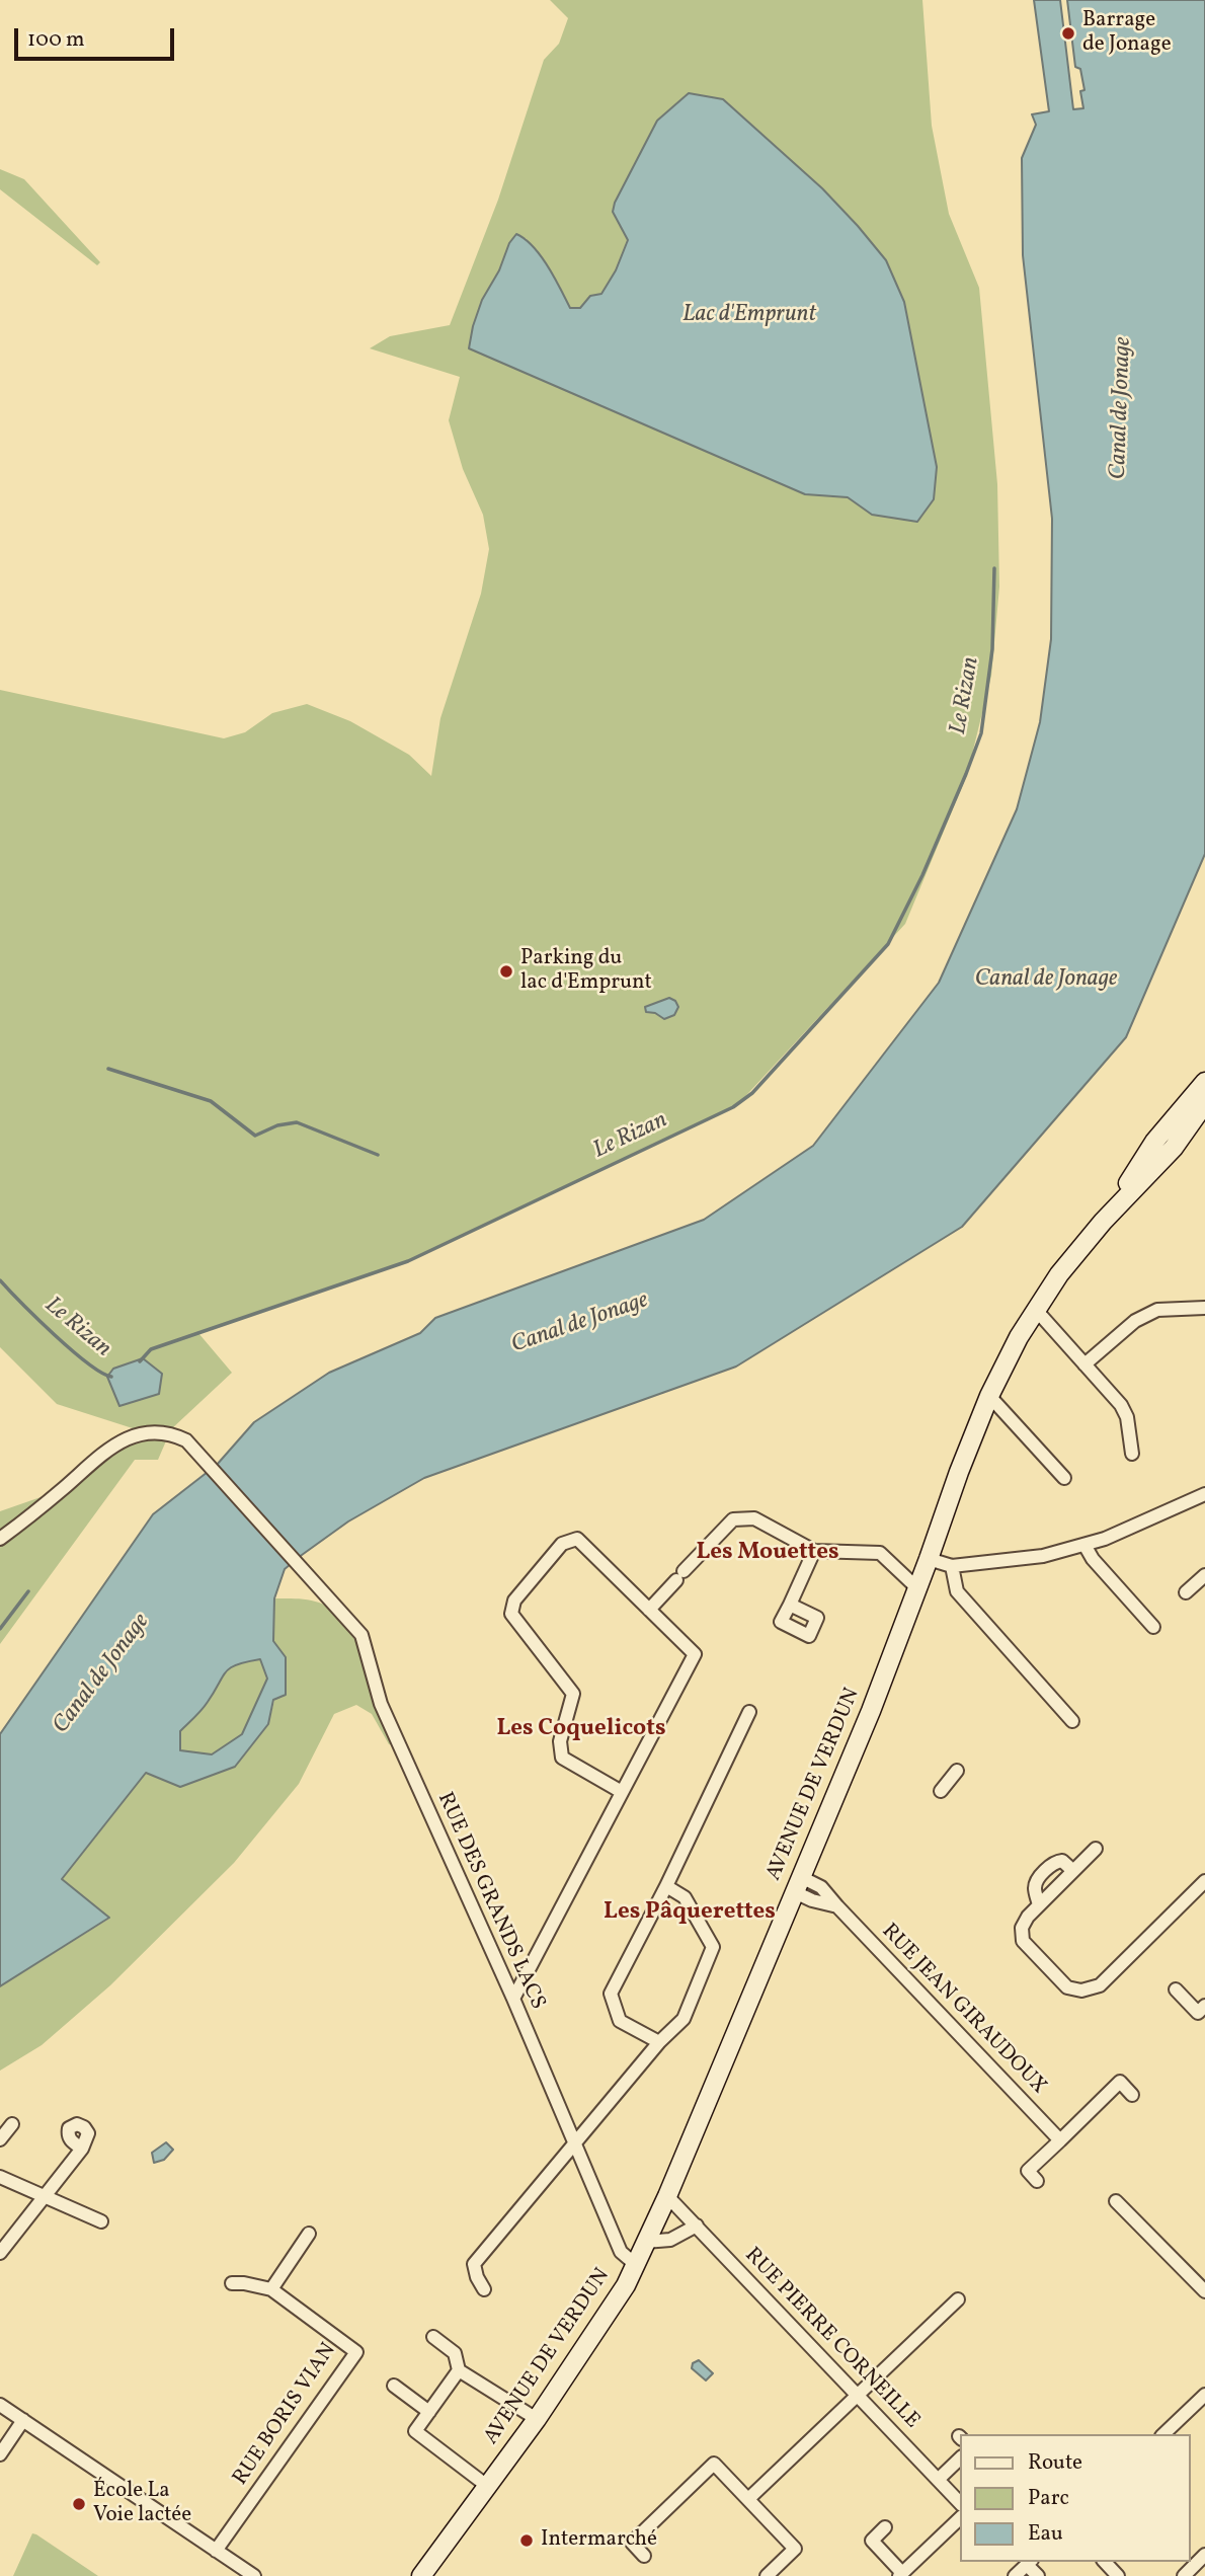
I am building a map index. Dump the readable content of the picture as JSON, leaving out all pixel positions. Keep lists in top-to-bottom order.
{
  "streets": {
    "main road": ["AVENUE DE VERDUN"],
    "street": [
      "RUE DES GRANDS LACS",
      "RUE JEAN GIRAUDOUX",
      "RUE PIERRE CORNEILLE",
      "RUE BORIS VIAN"
    ]
  },
  "crossings": [
    ["AVENUE DE VERDUN", "RUE DES GRANDS LACS"],
    ["AVENUE DE VERDUN", "RUE JEAN GIRAUDOUX"],
    ["AVENUE DE VERDUN", "RUE PIERRE CORNEILLE"]
  ],
  "districts": ["Les Mouettes", "Les Coquelicots", "Les Pâquerettes"],
  "water": ["Lac d'Emprunt", "Canal de Jonage", "Le Rizan"],
  "places": [
    "Barrage de Jonage",
    "Parking du lac d'Emprunt",
    "École La Voie lactée",
    "Intermarché"
  ],
  "legend": ["Route", "Parc", "Eau"],
  "scale_bar": "100 m"
}
